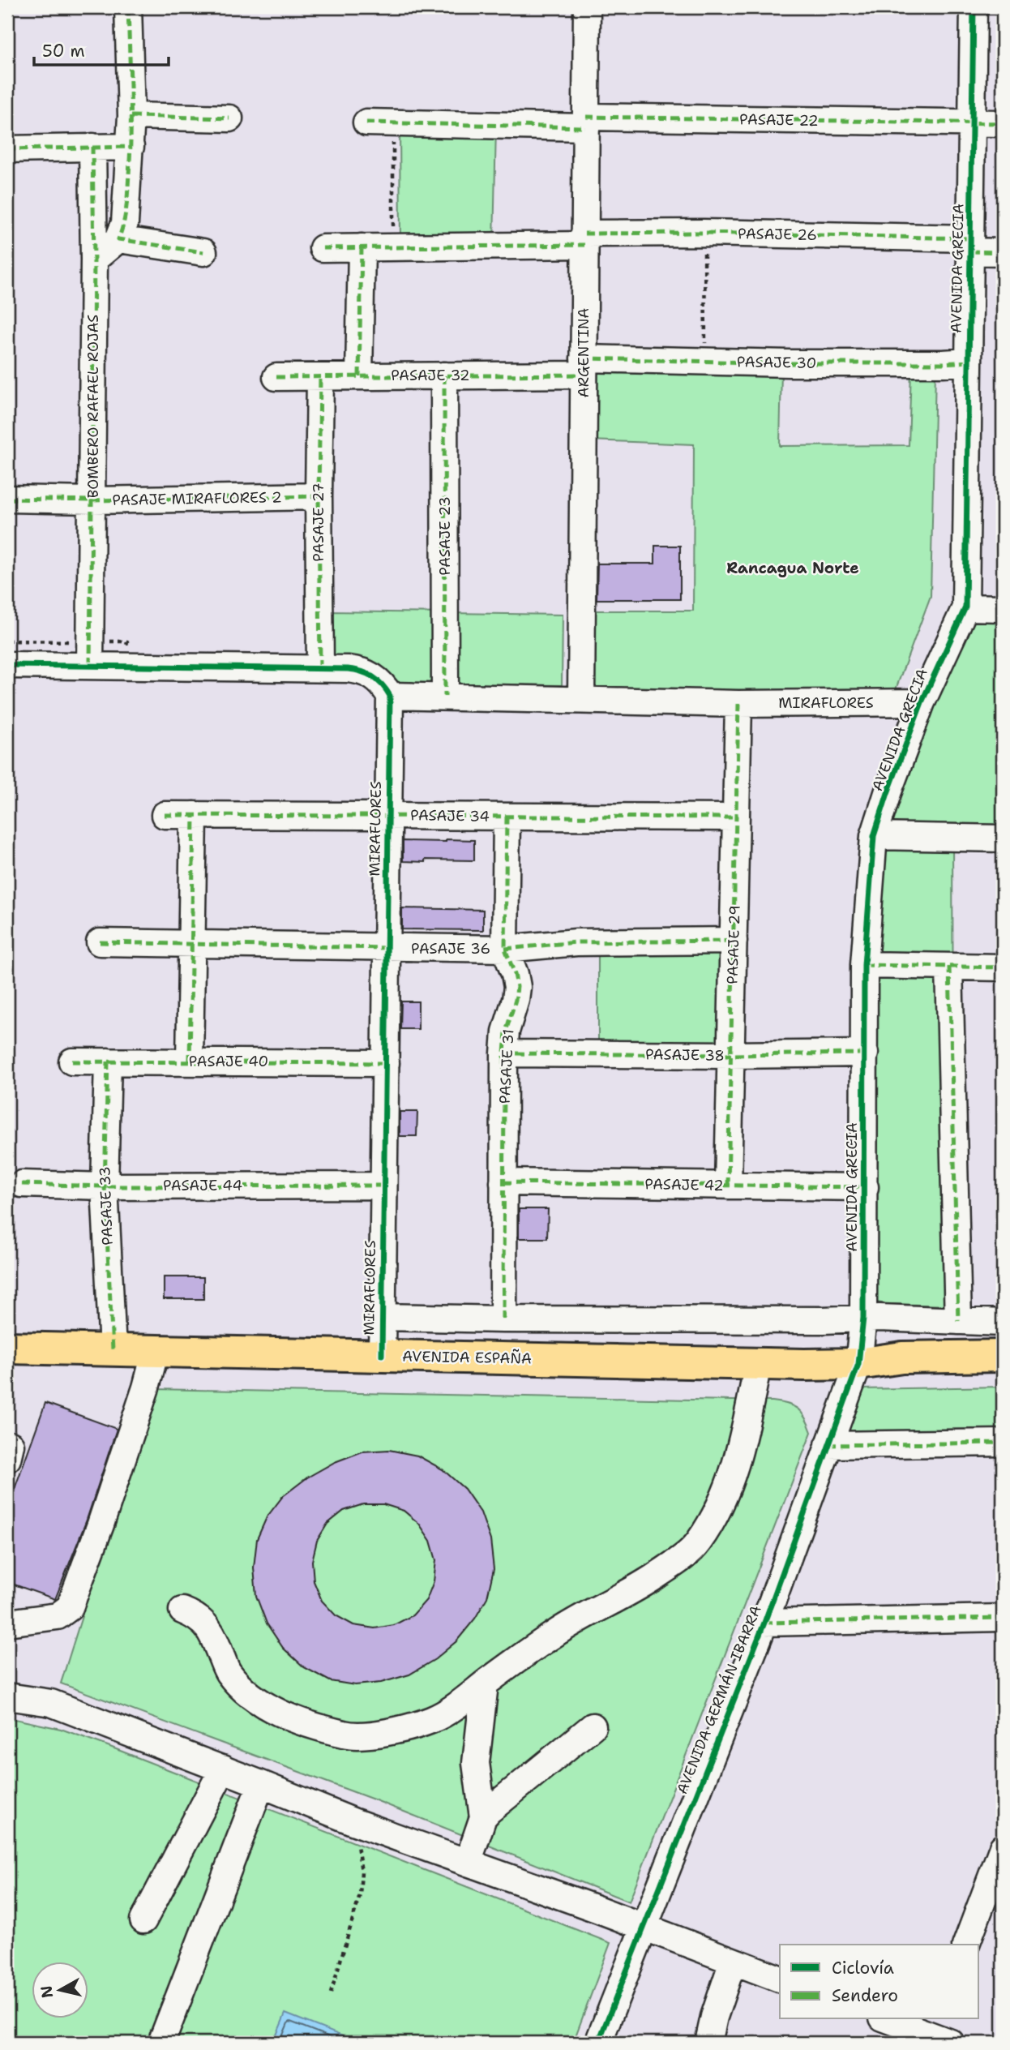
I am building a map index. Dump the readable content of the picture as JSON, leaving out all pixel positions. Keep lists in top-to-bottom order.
{
  "streets": {
    "main road": ["AVENIDA ESPAÑA"],
    "street": [
      "PASAJE 22",
      "PASAJE 26",
      "AVENIDA GRECIA",
      "ARGENTINA",
      "PASAJE 30",
      "PASAJE 32",
      "BOMBERO RAFAEL ROJAS",
      "PASAJE MIRAFLORES 2",
      "PASAJE 27",
      "PASAJE 23",
      "MIRAFLORES",
      "PASAJE 34",
      "PASAJE 29",
      "PASAJE 36",
      "PASAJE 38",
      "PASAJE 40",
      "PASAJE 31",
      "PASAJE 42",
      "PASAJE 44",
      "PASAJE 33",
      "AVENIDA GERMÁN IBARRA"
    ]
  },
  "crossings": [
    ["PASAJE 22", "AVENIDA GRECIA"],
    ["PASAJE 22", "ARGENTINA"],
    ["PASAJE 26", "AVENIDA GRECIA"],
    ["PASAJE 26", "ARGENTINA"],
    ["AVENIDA GRECIA", "PASAJE 30"],
    ["AVENIDA GRECIA", "MIRAFLORES"],
    ["AVENIDA GRECIA", "PASAJE 38"],
    ["AVENIDA GRECIA", "PASAJE 42"],
    ["AVENIDA GRECIA", "AVENIDA ESPAÑA"],
    ["AVENIDA GRECIA", "AVENIDA GERMÁN IBARRA"],
    ["ARGENTINA", "PASAJE 30"],
    ["ARGENTINA", "PASAJE 32"],
    ["ARGENTINA", "MIRAFLORES"],
    ["PASAJE 30", "PASAJE 32"],
    ["PASAJE 32", "PASAJE 27"],
    ["PASAJE 32", "PASAJE 23"],
    ["BOMBERO RAFAEL ROJAS", "PASAJE MIRAFLORES 2"],
    ["PASAJE MIRAFLORES 2", "PASAJE 27"],
    ["PASAJE 23", "MIRAFLORES"],
    ["MIRAFLORES", "PASAJE 34"],
    ["MIRAFLORES", "PASAJE 29"],
    ["MIRAFLORES", "PASAJE 36"],
    ["MIRAFLORES", "PASAJE 40"],
    ["MIRAFLORES", "PASAJE 44"],
    ["MIRAFLORES", "AVENIDA ESPAÑA"],
    ["PASAJE 34", "PASAJE 29"],
    ["PASAJE 34", "PASAJE 31"],
    ["PASAJE 29", "PASAJE 36"],
    ["PASAJE 29", "PASAJE 38"],
    ["PASAJE 29", "PASAJE 42"],
    ["PASAJE 36", "PASAJE 31"],
    ["PASAJE 38", "PASAJE 31"],
    ["PASAJE 40", "PASAJE 33"],
    ["PASAJE 31", "PASAJE 42"],
    ["PASAJE 44", "PASAJE 33"],
    ["PASAJE 33", "AVENIDA ESPAÑA"],
    ["AVENIDA ESPAÑA", "AVENIDA GERMÁN IBARRA"]
  ],
  "districts": ["Rancagua Norte"],
  "legend": ["Ciclovía", "Sendero"],
  "scale_bar": "50 m",
  "north": "left"
}
